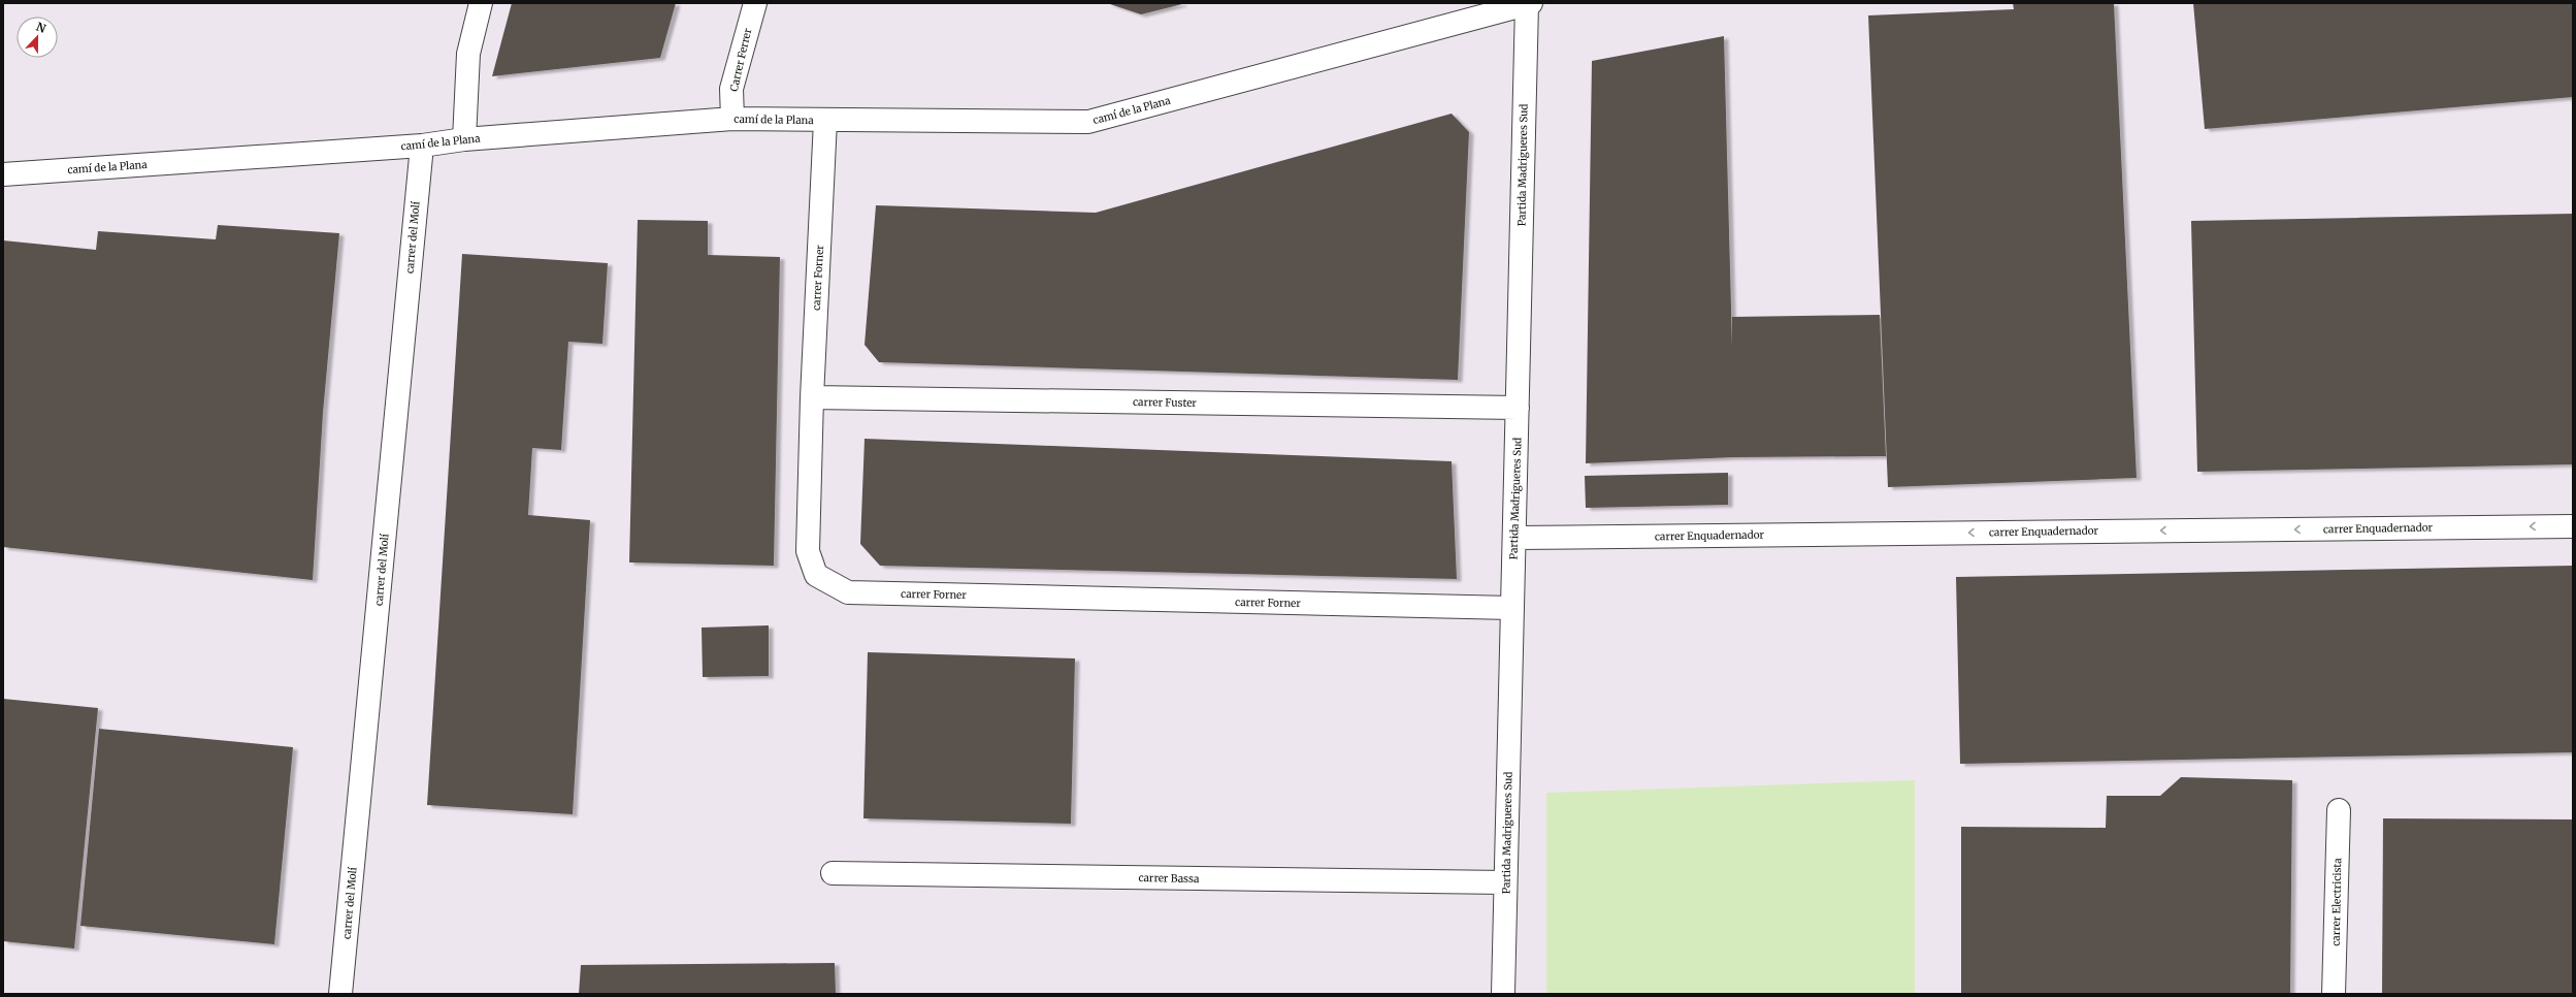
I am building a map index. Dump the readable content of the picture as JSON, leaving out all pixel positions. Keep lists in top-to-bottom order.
{
  "streets": {
    "street": [
      "Carrer Ferrer",
      "camí de la Plana",
      "Partida Madrigueres Sud",
      "carrer del Molí",
      "carrer Forner",
      "carrer Fuster",
      "carrer Enquadernador",
      "carrer Bassa",
      "carrer Electricista"
    ]
  },
  "crossings": [
    ["Carrer Ferrer", "camí de la Plana"],
    ["camí de la Plana", "Partida Madrigueres Sud"],
    ["camí de la Plana", "carrer del Molí"],
    ["camí de la Plana", "carrer Forner"],
    ["Partida Madrigueres Sud", "carrer Forner"],
    ["Partida Madrigueres Sud", "carrer Fuster"],
    ["Partida Madrigueres Sud", "carrer Enquadernador"],
    ["Partida Madrigueres Sud", "carrer Bassa"],
    ["carrer Forner", "carrer Fuster"]
  ],
  "one_way": ["carrer Enquadernador"],
  "north": "top"
}
